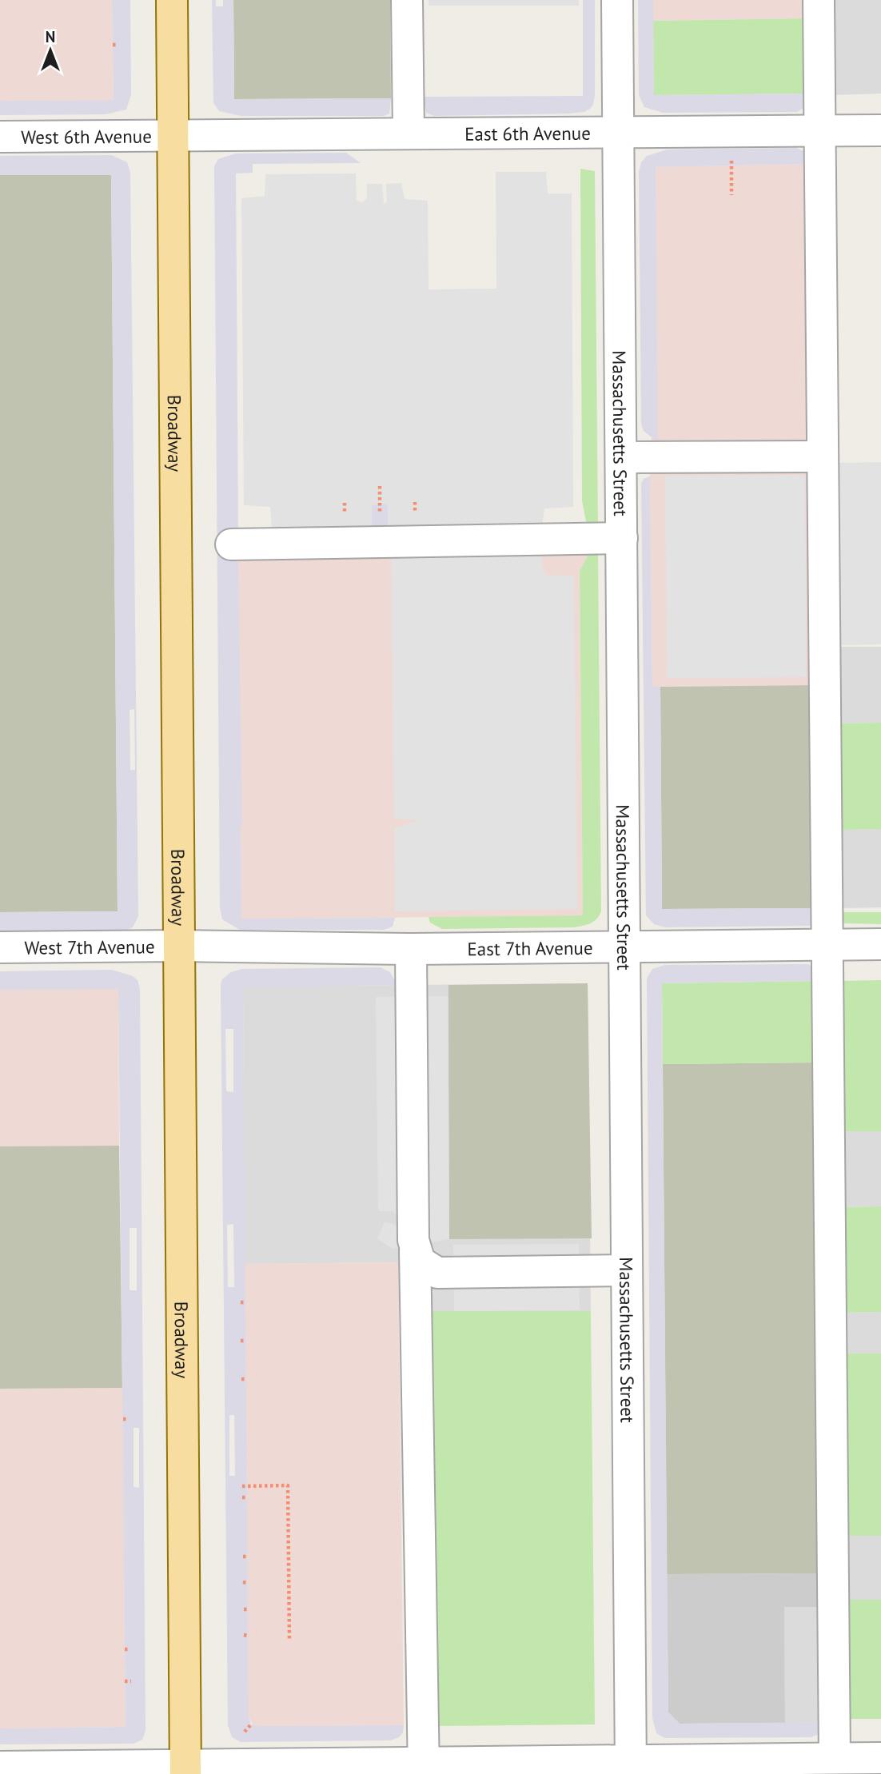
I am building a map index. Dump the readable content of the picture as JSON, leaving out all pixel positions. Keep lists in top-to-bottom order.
{
  "streets": {
    "main road": ["Broadway"],
    "street": [
      "East 6th Avenue",
      "West 6th Avenue",
      "Massachusetts Street",
      "West 7th Avenue",
      "East 7th Avenue"
    ]
  },
  "crossings": [
    ["East 6th Avenue", "West 6th Avenue"],
    ["East 6th Avenue", "Broadway"],
    ["East 6th Avenue", "Massachusetts Street"],
    ["West 6th Avenue", "Broadway"],
    ["Broadway", "West 7th Avenue"],
    ["Broadway", "East 7th Avenue"],
    ["Massachusetts Street", "East 7th Avenue"],
    ["West 7th Avenue", "East 7th Avenue"]
  ],
  "north": "top"
}
